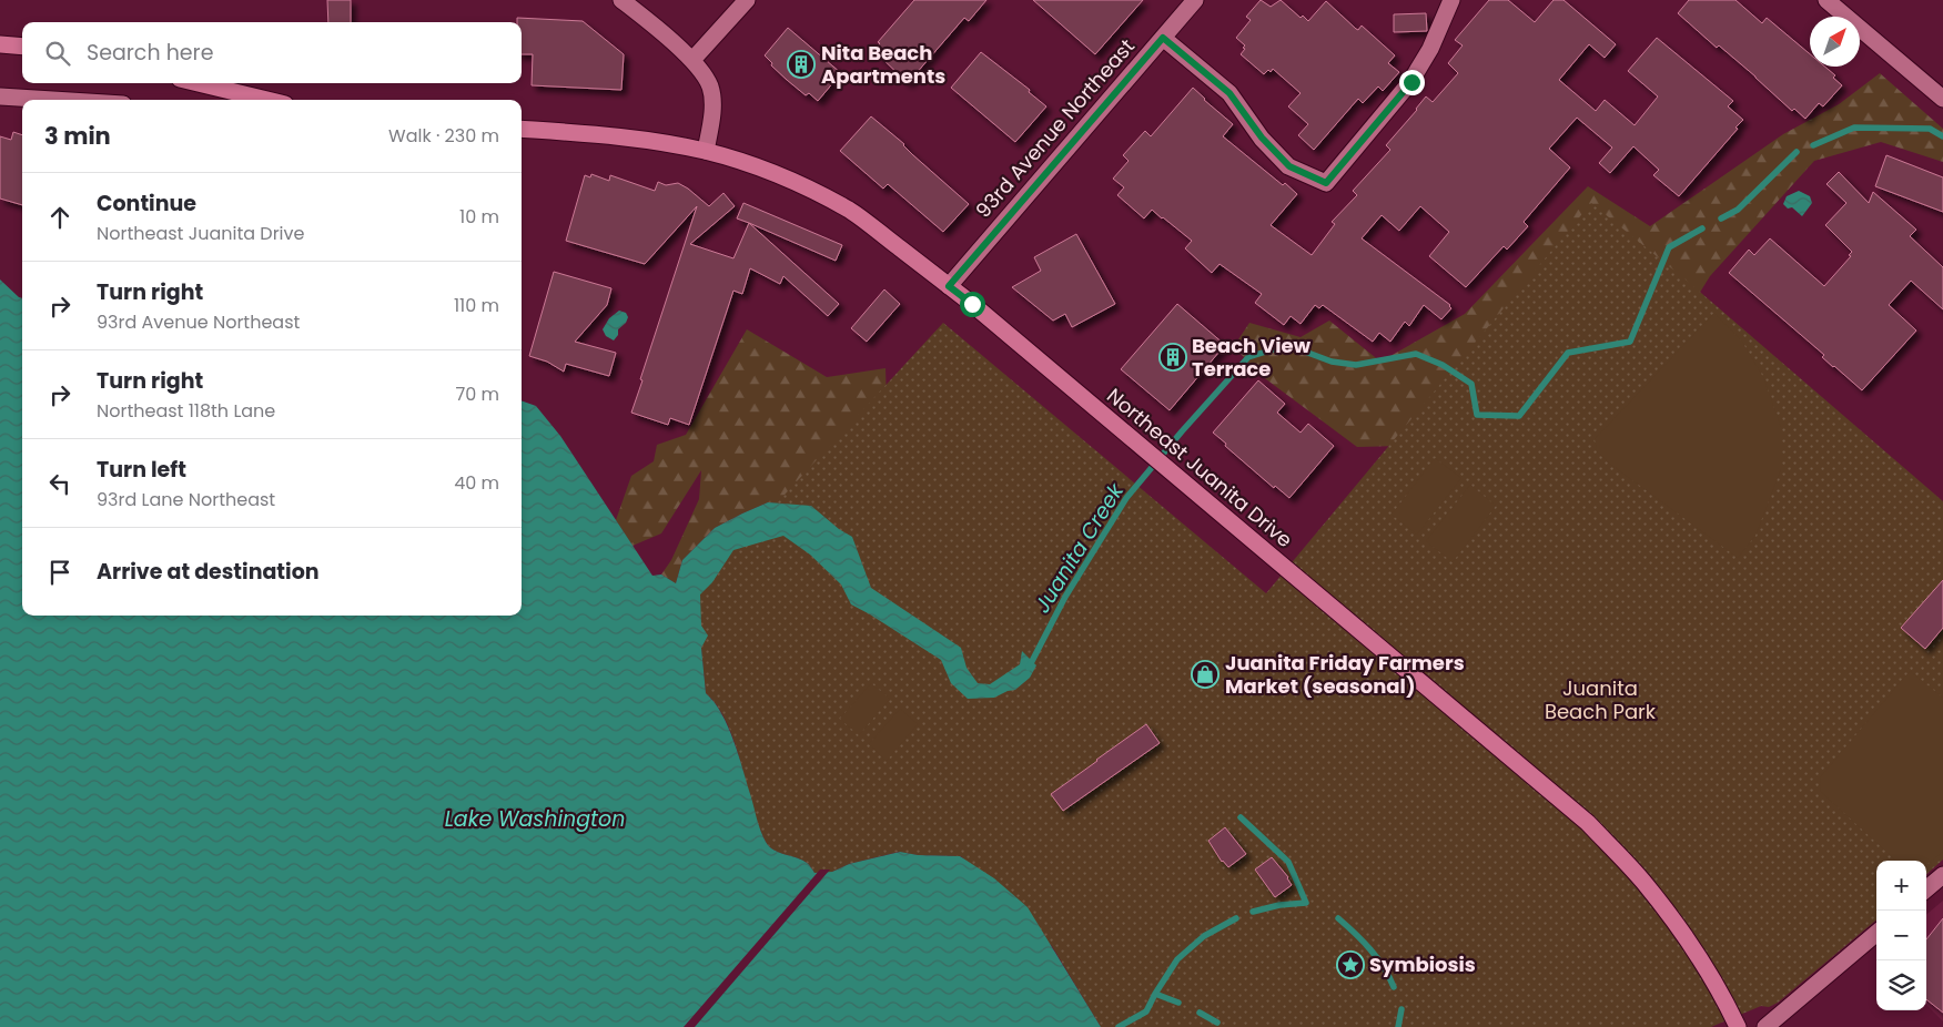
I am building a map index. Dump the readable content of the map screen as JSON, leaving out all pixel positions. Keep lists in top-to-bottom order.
{
  "streets": {
    "main road": ["Northeast Juanita Drive"],
    "street": ["93rd Avenue Northeast"]
  },
  "crossings": [
    ["93rd Avenue Northeast", "Northeast Juanita Drive"]
  ],
  "water": ["Juanita Creek", "Lake Washington"],
  "parks": ["Juanita Beach Park"],
  "places": {
    "building": ["Nita Beach Apartments", "Beach View Terrace"],
    "shop": ["Juanita Friday Farmers Market (seasonal)"],
    "place": ["Symbiosis"]
  },
  "north": "top right",
  "page": {
    "search": "Search here",
    "heading": ["3 min", "Walk · 230 m"],
    "list": [
      ["Continue", "Northeast Juanita Drive", "10 m"],
      ["Turn right", "93rd Avenue Northeast", "110 m"],
      ["Turn right", "Northeast 118th Lane", "70 m"],
      ["Turn left", "93rd Lane Northeast", "40 m"],
      "Arrive at destination"
    ],
    "map_buttons": ["+", "−"]
  }
}
